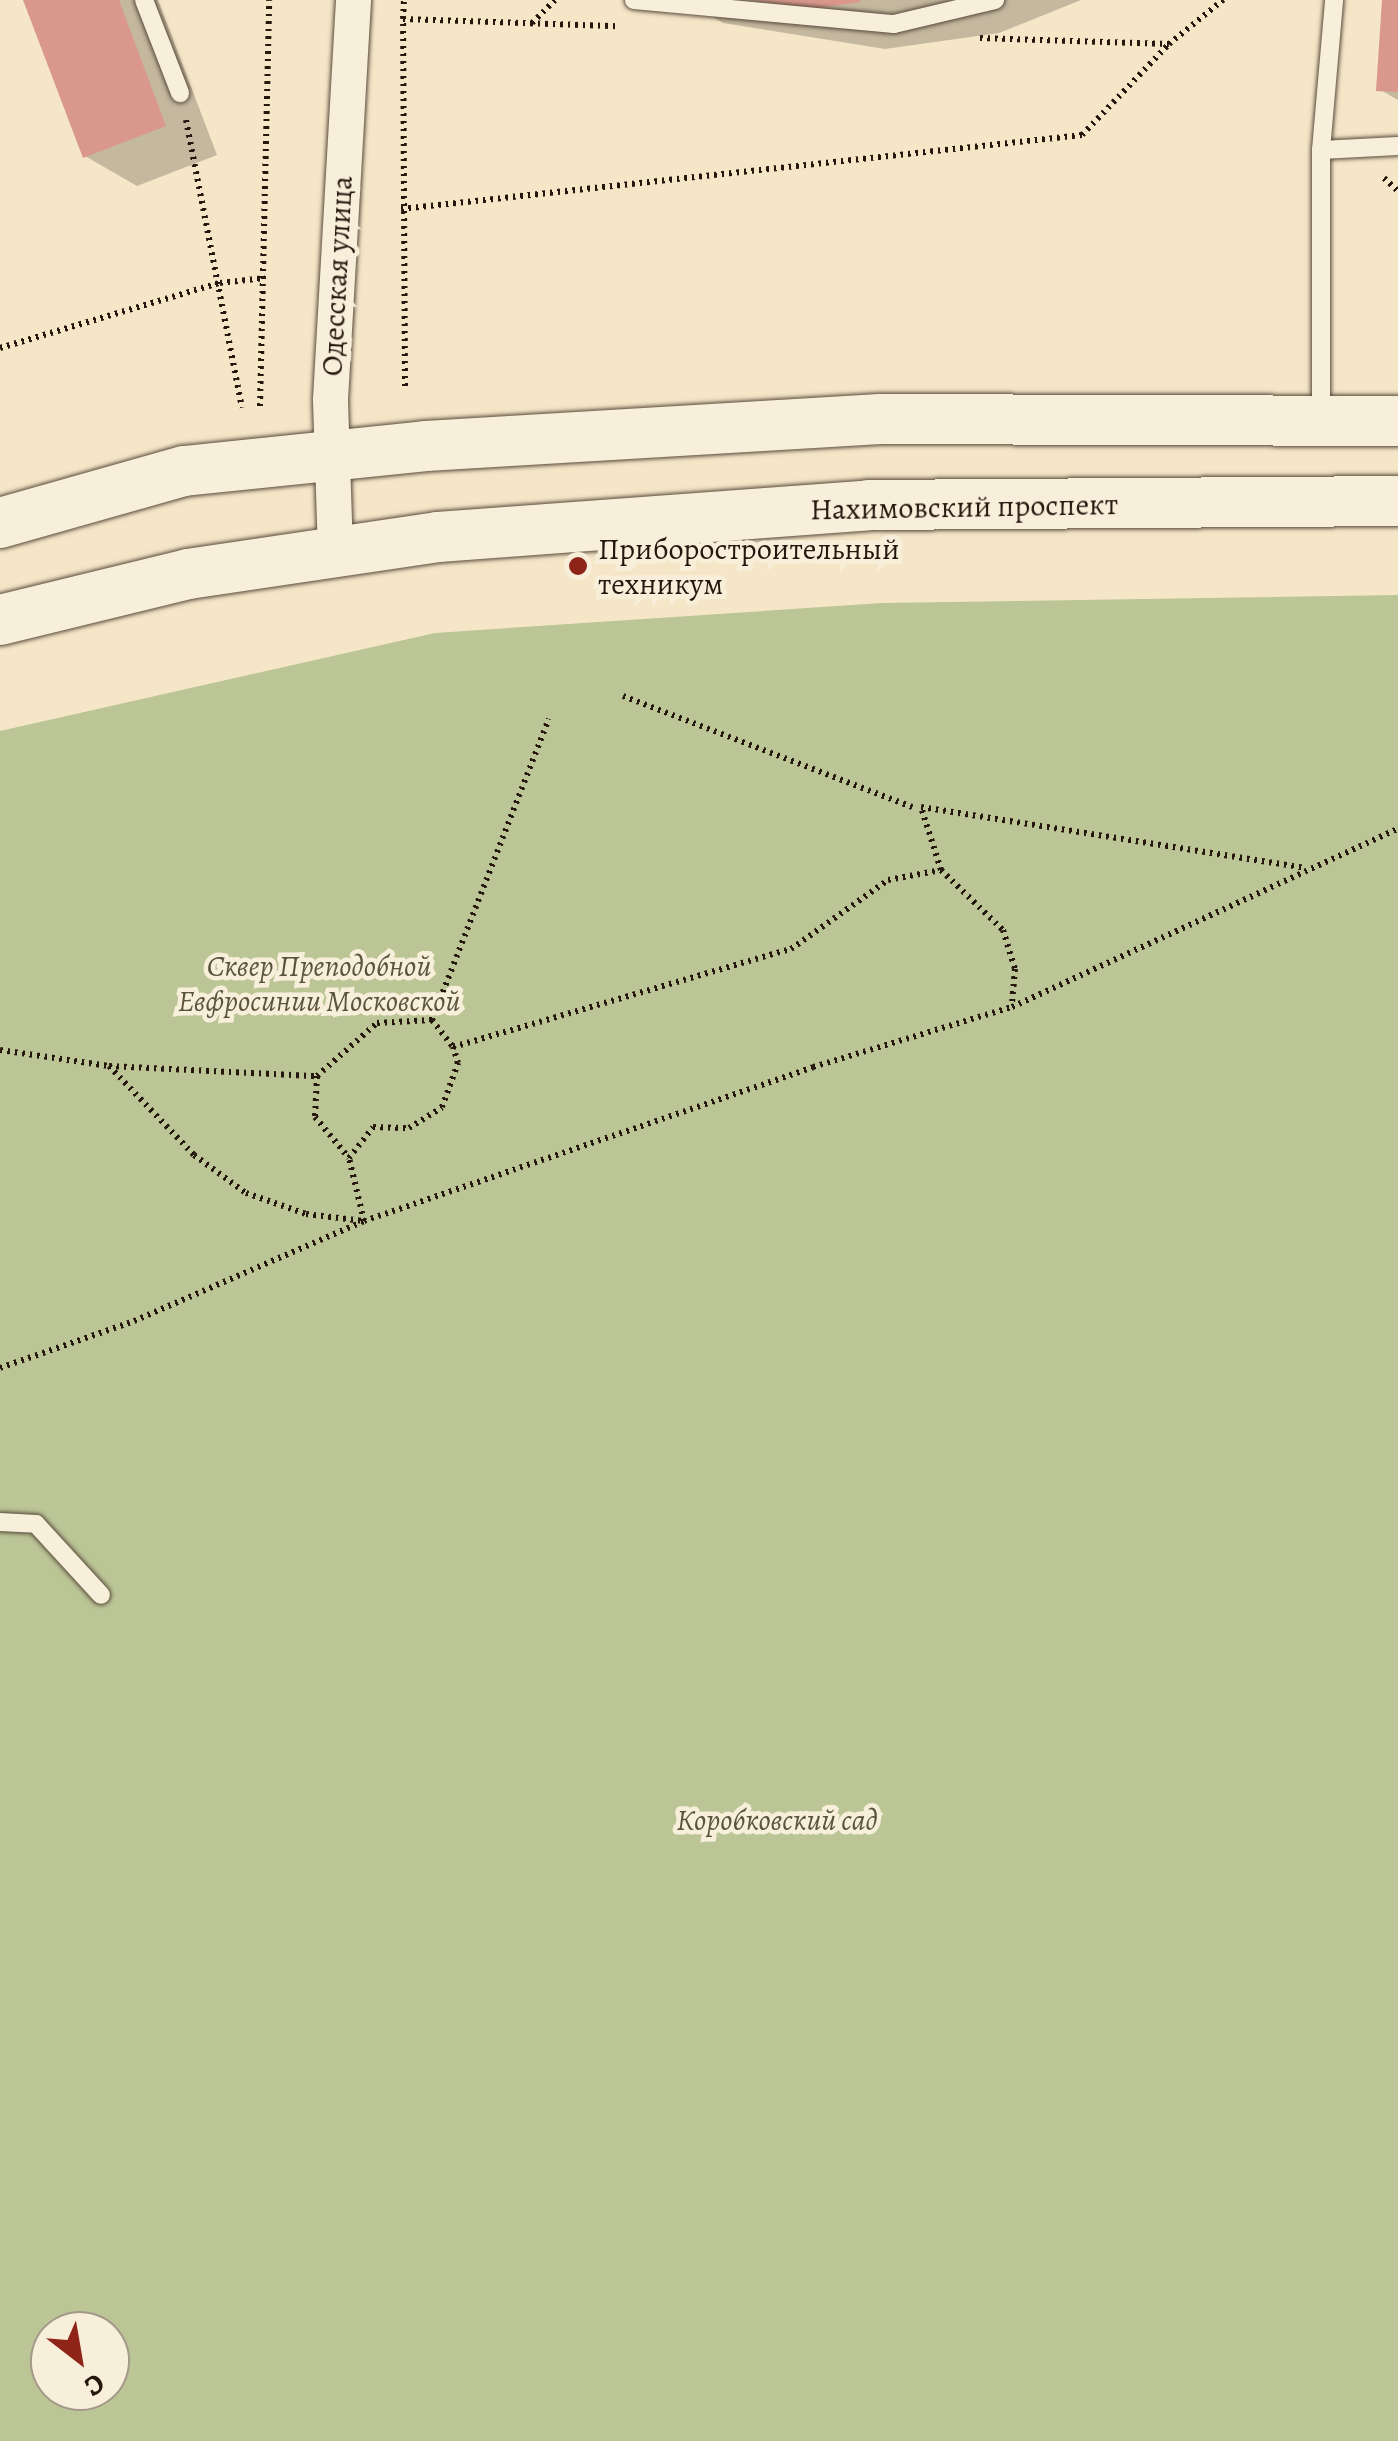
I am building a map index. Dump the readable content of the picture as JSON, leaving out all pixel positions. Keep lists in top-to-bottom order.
{
  "streets": {
    "main road": ["Нахимовский проспект"],
    "street": ["Одесская улица"]
  },
  "crossings": [
    ["Одесская улица", "Нахимовский проспект"]
  ],
  "parks": ["Сквер Преподобной Евфросинии Московской", "Коробковский сад"],
  "places": ["Приборостроительный техникум"],
  "north": "bottom right"
}
